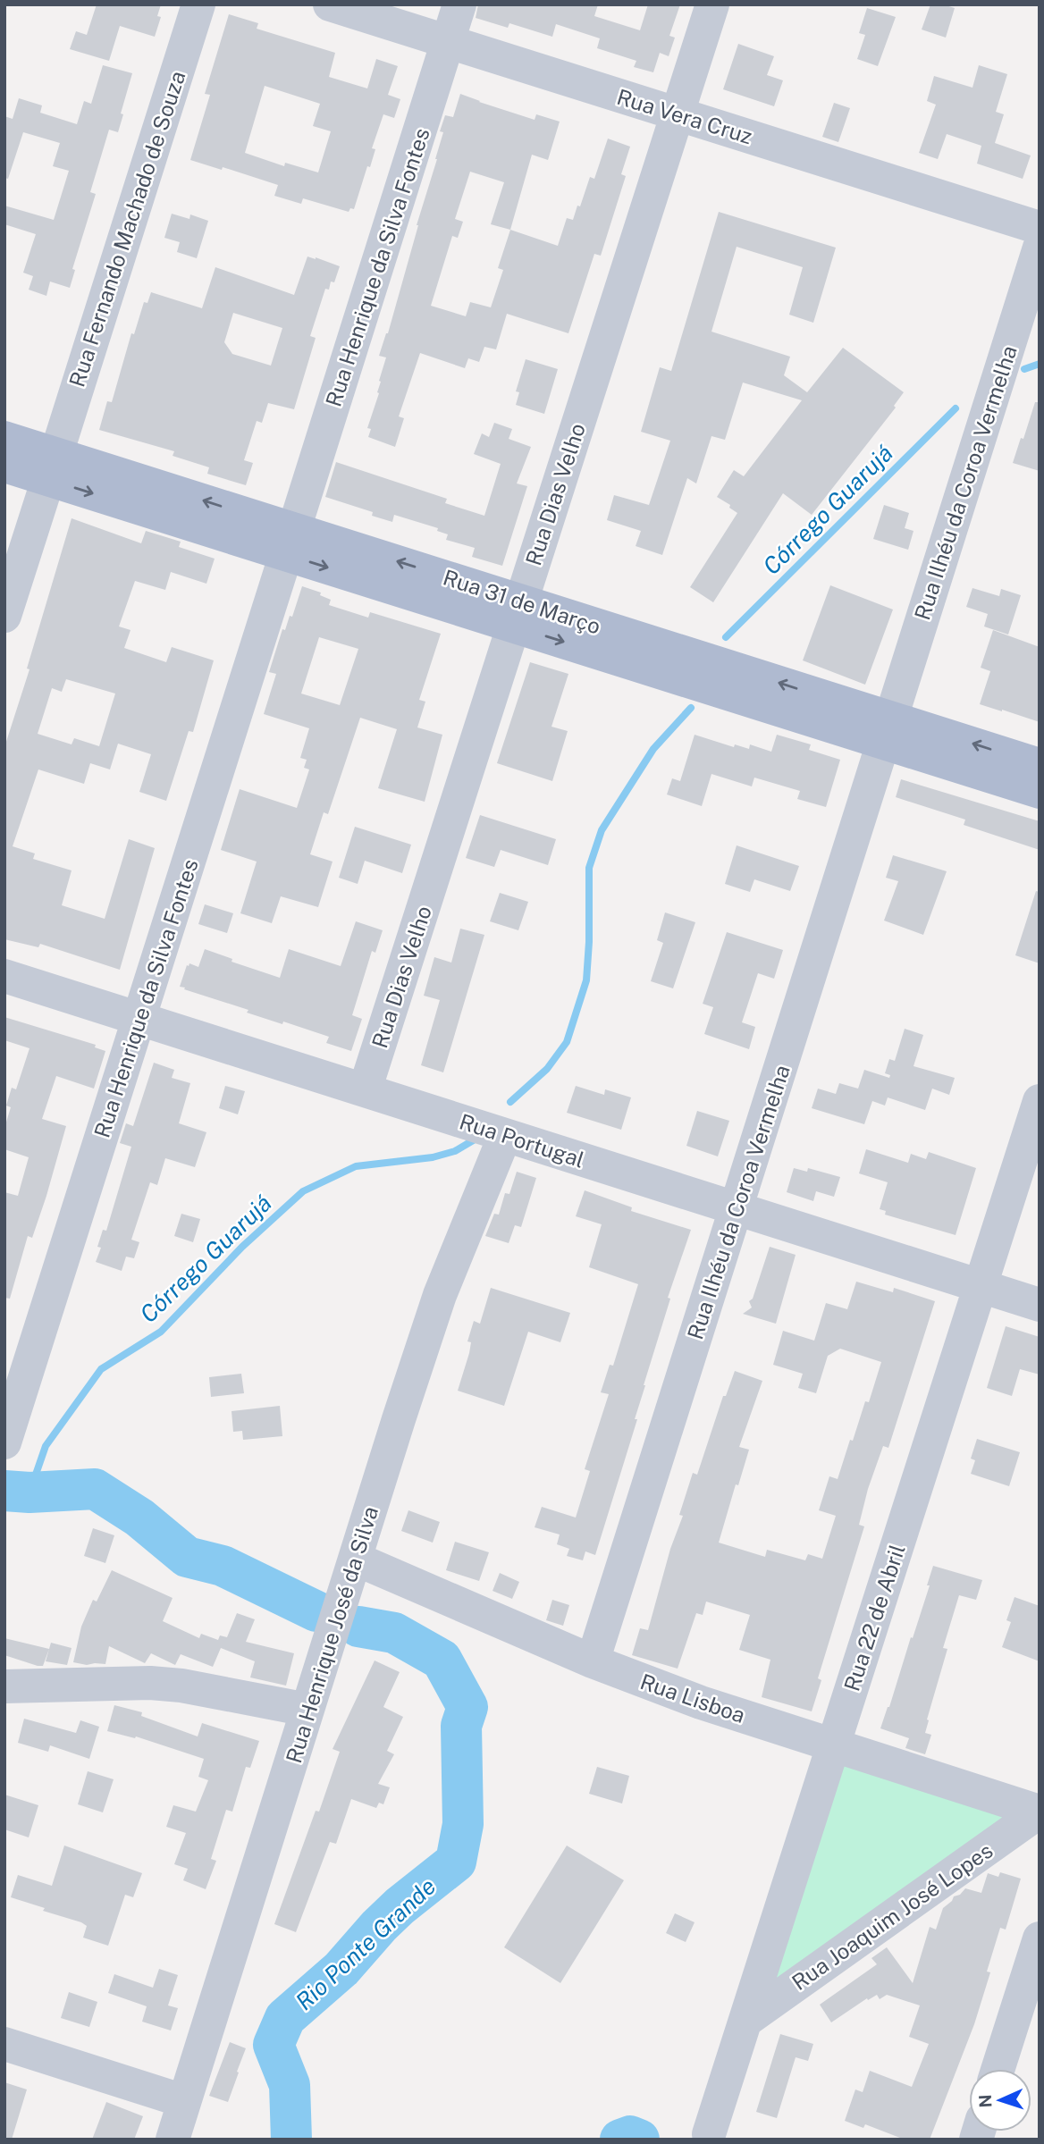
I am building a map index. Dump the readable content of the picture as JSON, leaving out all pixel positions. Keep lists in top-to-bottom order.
{
  "streets": {
    "main road": ["Rua 31 de Março"],
    "street": [
      "Rua Vera Cruz",
      "Rua Fernando Machado de Souza",
      "Rua Henrique da Silva Fontes",
      "Rua Ilhéu da Coroa Vermelha",
      "Rua Dias Velho",
      "Rua Portugal",
      "Rua 22 de Abril",
      "Rua Henrique José da Silva",
      "Rua Lisboa",
      "Rua Joaquim José Lopes"
    ]
  },
  "crossings": [
    ["Rua Vera Cruz", "Rua Henrique da Silva Fontes"],
    ["Rua Vera Cruz", "Rua Dias Velho"],
    ["Rua Fernando Machado de Souza", "Rua 31 de Março"],
    ["Rua Henrique da Silva Fontes", "Rua 31 de Março"],
    ["Rua Henrique da Silva Fontes", "Rua Portugal"],
    ["Rua Ilhéu da Coroa Vermelha", "Rua 31 de Março"],
    ["Rua Ilhéu da Coroa Vermelha", "Rua Portugal"],
    ["Rua Ilhéu da Coroa Vermelha", "Rua Lisboa"],
    ["Rua Dias Velho", "Rua 31 de Março"],
    ["Rua Dias Velho", "Rua Portugal"],
    ["Rua Portugal", "Rua 22 de Abril"],
    ["Rua Portugal", "Rua Henrique José da Silva"],
    ["Rua 22 de Abril", "Rua Lisboa"],
    ["Rua 22 de Abril", "Rua Joaquim José Lopes"],
    ["Rua Henrique José da Silva", "Rua Lisboa"],
    ["Rua Lisboa", "Rua Joaquim José Lopes"]
  ],
  "water": ["Córrego Guarujá", "Rio Ponte Grande"],
  "north": "left"
}
